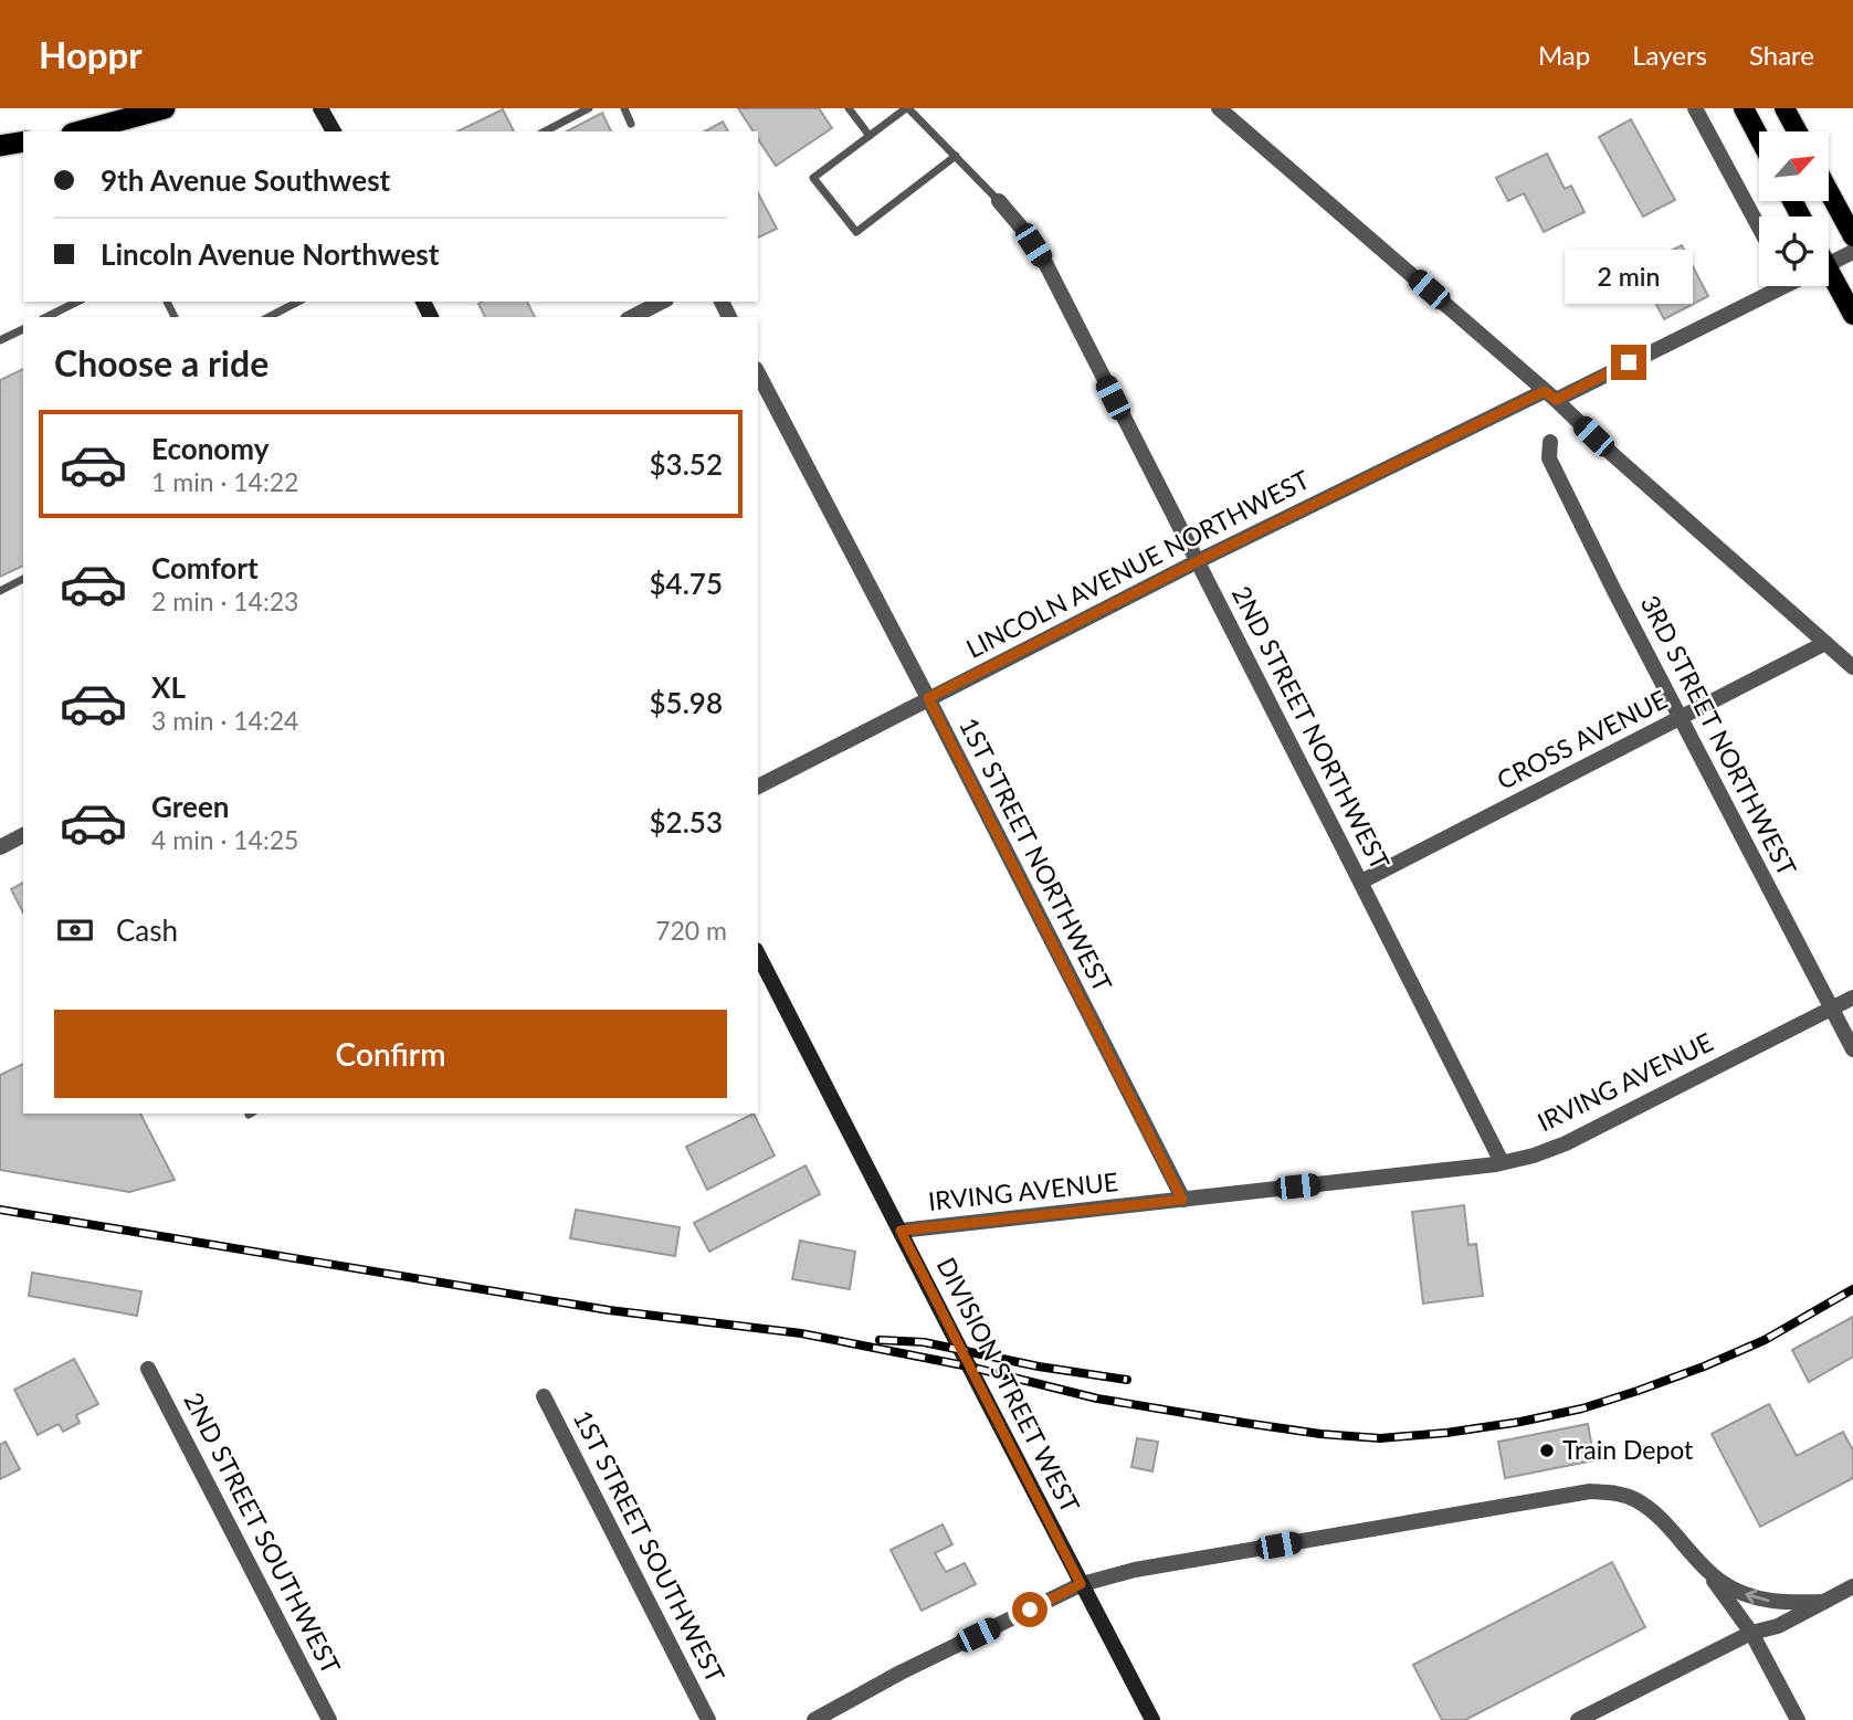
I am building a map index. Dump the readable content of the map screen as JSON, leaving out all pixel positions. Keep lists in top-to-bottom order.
{
  "streets": {
    "main road": ["DIVISION STREET WEST"],
    "street": [
      "LINCOLN AVENUE NORTHWEST",
      "2ND STREET NORTHWEST",
      "3RD STREET NORTHWEST",
      "CROSS AVENUE",
      "1ST STREET NORTHWEST",
      "IRVING AVENUE",
      "2ND STREET SOUTHWEST",
      "1ST STREET SOUTHWEST"
    ]
  },
  "crossings": [
    ["LINCOLN AVENUE NORTHWEST", "2ND STREET NORTHWEST"],
    ["LINCOLN AVENUE NORTHWEST", "1ST STREET NORTHWEST"],
    ["2ND STREET NORTHWEST", "CROSS AVENUE"],
    ["2ND STREET NORTHWEST", "IRVING AVENUE"],
    ["3RD STREET NORTHWEST", "CROSS AVENUE"],
    ["3RD STREET NORTHWEST", "IRVING AVENUE"],
    ["1ST STREET NORTHWEST", "IRVING AVENUE"],
    ["IRVING AVENUE", "DIVISION STREET WEST"]
  ],
  "places": ["Train Depot"],
  "north": "top right",
  "page": {
    "header": "Hoppr",
    "nav": ["Map", "Layers", "Share"],
    "banner": ["9th Avenue Southwest", "Lincoln Avenue Northwest"],
    "bubble": "2 min",
    "heading": "Choose a ride",
    "list": [
      {
        "name": "Economy",
        "note": "1 min · 14:22",
        "value": "$3.52"
      },
      {
        "name": "Comfort",
        "note": "2 min · 14:23",
        "value": "$4.75"
      },
      {
        "name": "XL",
        "note": "3 min · 14:24",
        "value": "$5.98"
      },
      {
        "name": "Green",
        "note": "4 min · 14:25",
        "value": "$2.53"
      }
    ],
    "pay": ["Cash", "720 m"],
    "buttons": "Confirm"
  }
}
